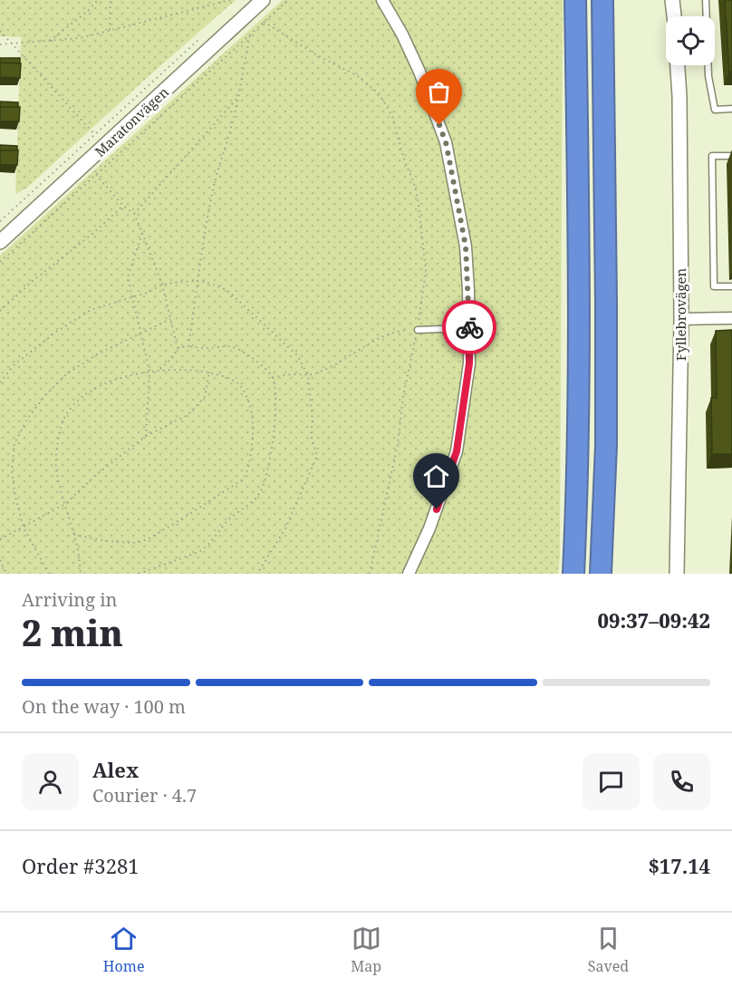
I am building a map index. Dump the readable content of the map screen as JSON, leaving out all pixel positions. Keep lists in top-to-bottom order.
{
  "streets": {
    "street": ["Maratonvägen", "Fyllebrovägen"]
  },
  "page": {
    "heading": ["2 min", "Arriving in", "09:37–09:42"],
    "panel": [
      "Alex",
      "Courier · 4.7",
      "Order #3281",
      "$17.14"
    ],
    "bar": "On the way · 100 m",
    "tabs": ["Home", "Map", "Saved"]
  }
}
